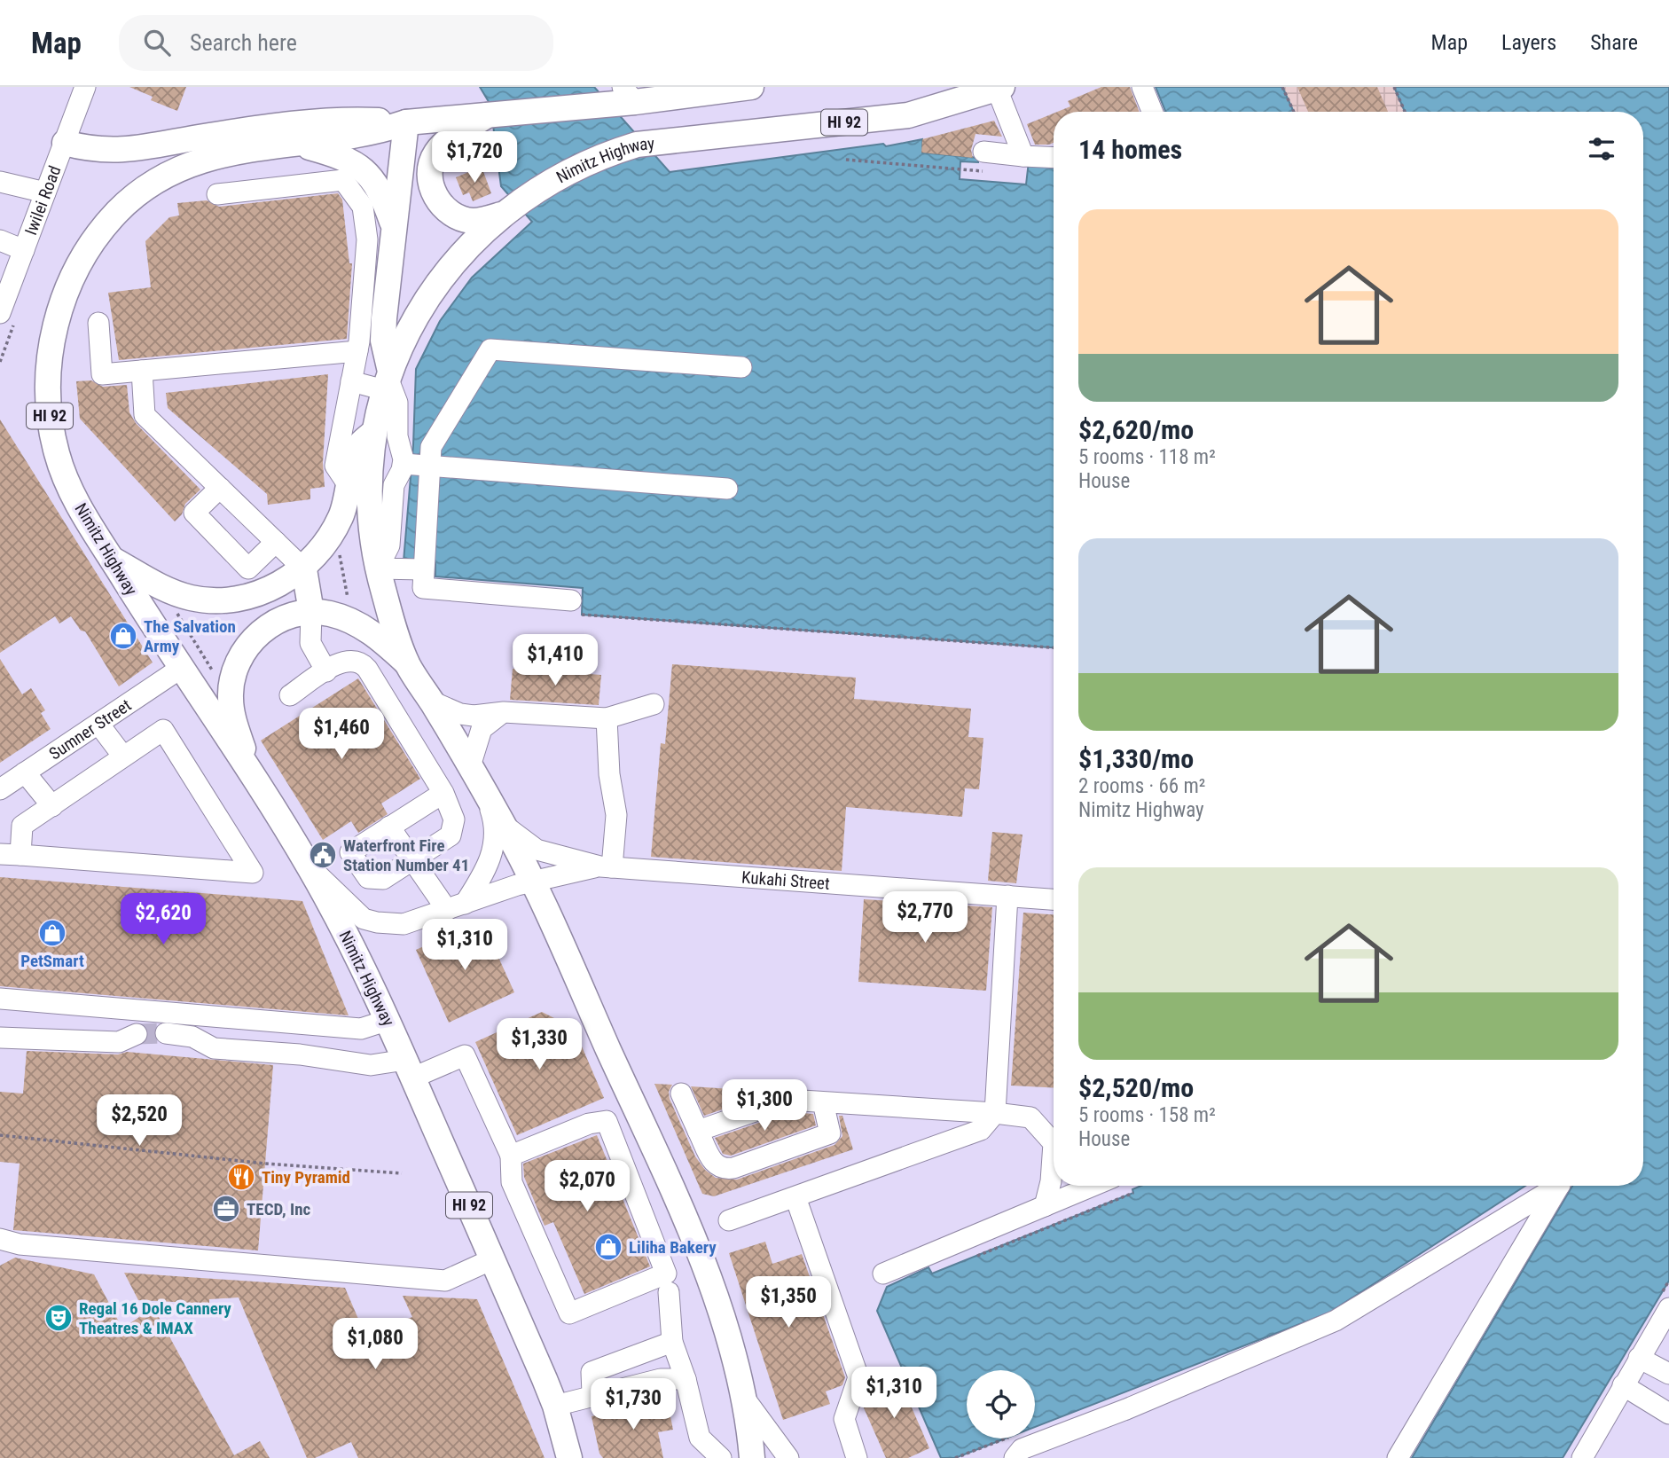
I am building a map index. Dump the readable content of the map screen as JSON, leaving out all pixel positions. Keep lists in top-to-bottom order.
{
  "streets": {
    "main road": ["HI 92", "Nimitz Highway"],
    "street": ["Iwilei Road", "Sumner Street", "Kukahi Street"]
  },
  "crossings": [
    ["Nimitz Highway", "Sumner Street"],
    ["Nimitz Highway", "Kukahi Street"]
  ],
  "places": {
    "shop": ["The Salvation Army", "PetSmart", "Liliha Bakery"],
    "public building": ["Waterfront Fire Station Number 41"],
    "restaurant": ["Tiny Pyramid"],
    "office": ["TECD, Inc"],
    "theatre": ["Regal 16 Dole Cannery Theatres & IMAX"]
  },
  "page": {
    "header": "Map",
    "search": "Search here",
    "nav": ["Map", "Layers", "Share"],
    "heading": "14 homes",
    "price": [
      "$1,720",
      "$1,410",
      "$1,460",
      "$2,770",
      "$2,620",
      "$1,310",
      "$1,330",
      "$1,300",
      "$2,520",
      "$2,070",
      "$1,350",
      "$1,080",
      "$1,310",
      "$1,730"
    ],
    "list": [
      {
        "name": "$2,620/mo",
        "note": "5 rooms · 118 m² · House"
      },
      {
        "name": "$1,330/mo",
        "note": "2 rooms · 66 m² · Nimitz Highway"
      },
      {
        "name": "$2,520/mo",
        "note": "5 rooms · 158 m² · House"
      }
    ]
  }
}
